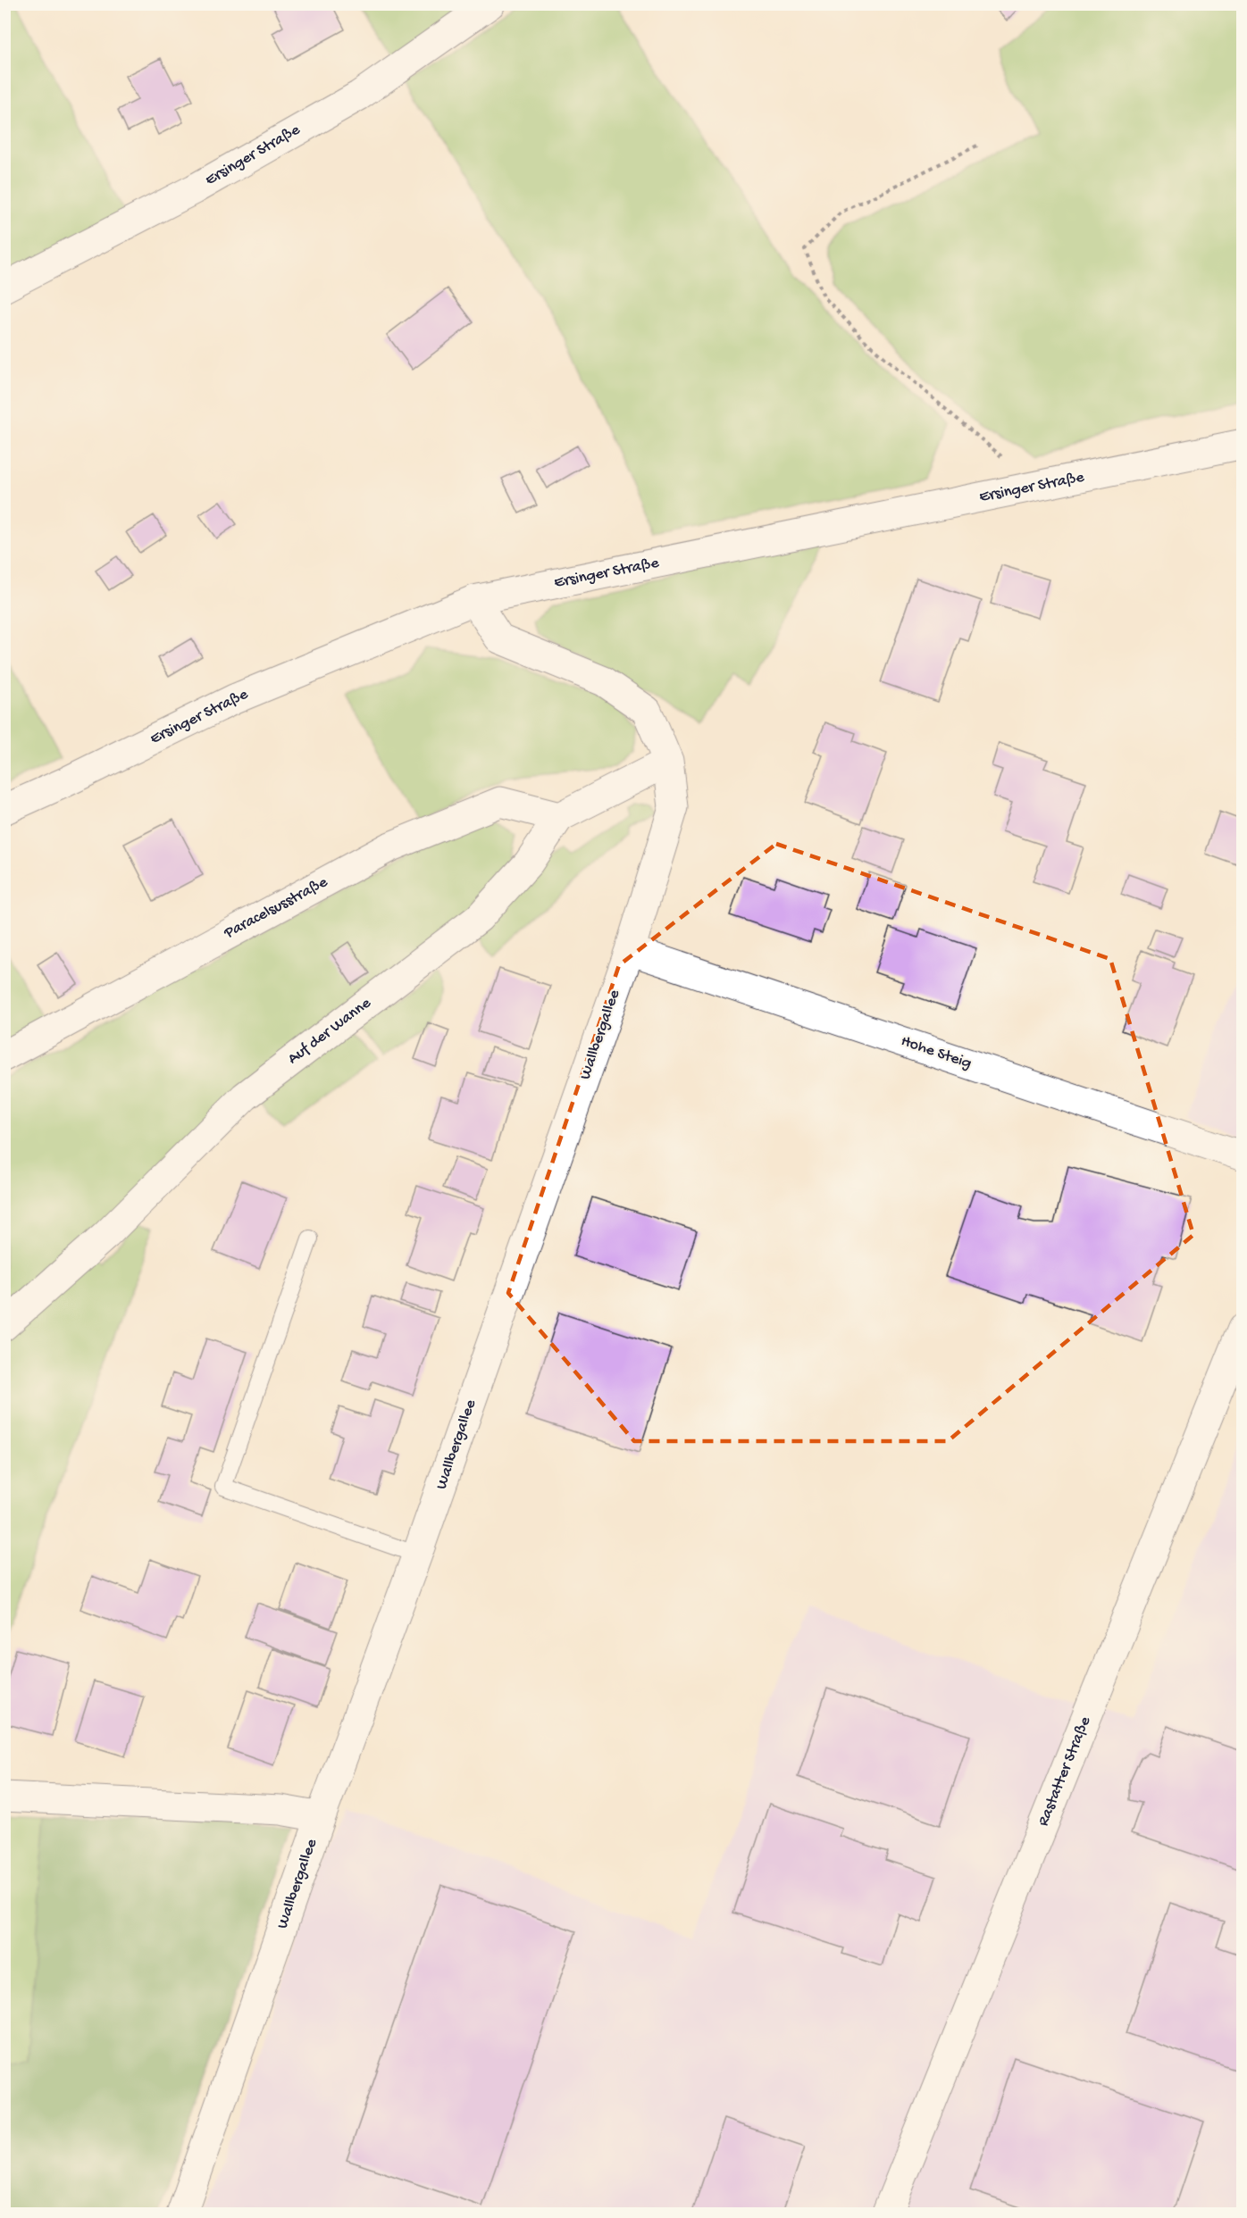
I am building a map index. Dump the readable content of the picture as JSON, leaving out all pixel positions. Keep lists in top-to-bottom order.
{
  "streets": {
    "street": [
      "Ersinger Straße",
      "Paracelsusstraße",
      "Auf der Wanne",
      "Wallbergallee",
      "Hohe Steig",
      "Rastatter Straße"
    ]
  },
  "crossings": [
    ["Ersinger Straße", "Wallbergallee"],
    ["Paracelsusstraße", "Auf der Wanne"],
    ["Auf der Wanne", "Wallbergallee"],
    ["Wallbergallee", "Hohe Steig"]
  ]
}
